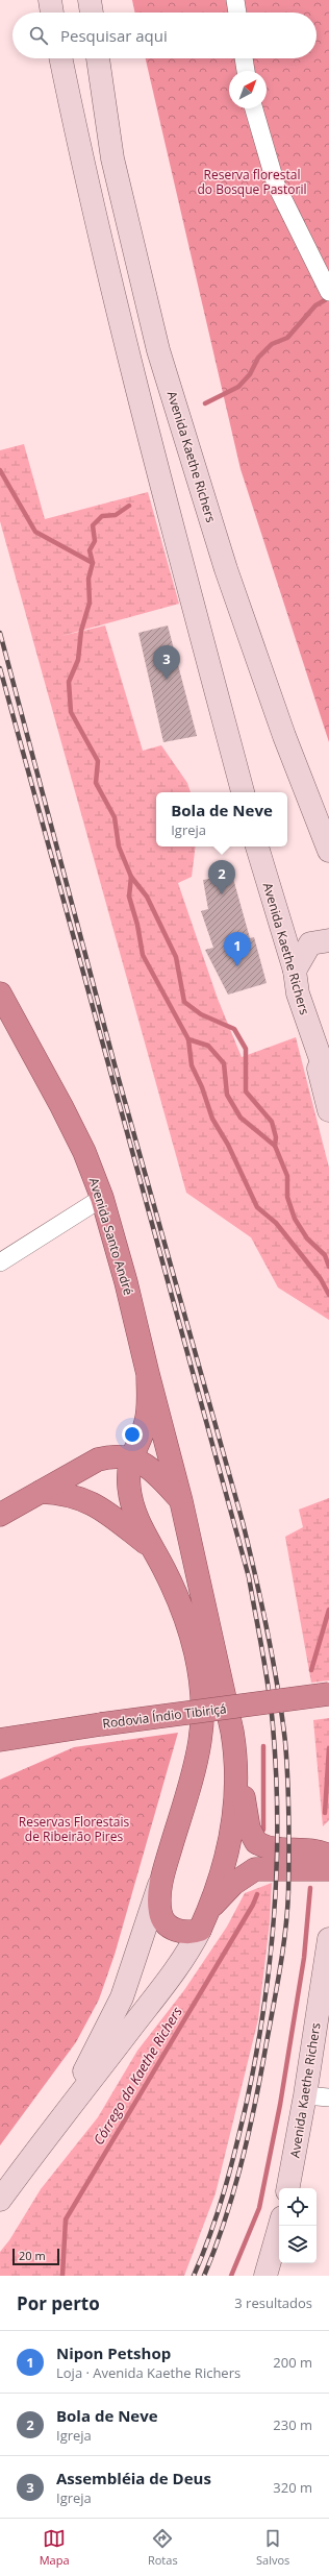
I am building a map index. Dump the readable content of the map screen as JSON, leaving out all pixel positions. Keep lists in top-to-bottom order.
{
  "streets": {
    "highway": ["Avenida Santo André", "Rodovia Índio Tibiriçá"],
    "main road": ["Avenida Kaethe Richers"]
  },
  "water": ["Córrego da Kaethe Richers"],
  "parks": ["Reserva florestal do Bosque Pastoril", "Reservas Florestais de Ribeirão Pires"],
  "scale_bar": "20 m",
  "north": "top right",
  "page": {
    "search": "Pesquisar aqui",
    "pins": ["3", "2", "1"],
    "popup": ["Bola de Neve", "Igreja"],
    "scale": "20 m",
    "heading": ["Por perto", "3 resultados"],
    "list": [
      {
        "mark": "1",
        "name": "Nipon Petshop",
        "note": "Loja · Avenida Kaethe Richers",
        "value": "200 m"
      },
      {
        "mark": "2",
        "name": "Bola de Neve",
        "note": "Igreja",
        "value": "230 m"
      },
      {
        "mark": "3",
        "name": "Assembléia de Deus",
        "note": "Igreja",
        "value": "320 m"
      }
    ],
    "nav": ["Mapa", "Rotas", "Salvos"]
  }
}
